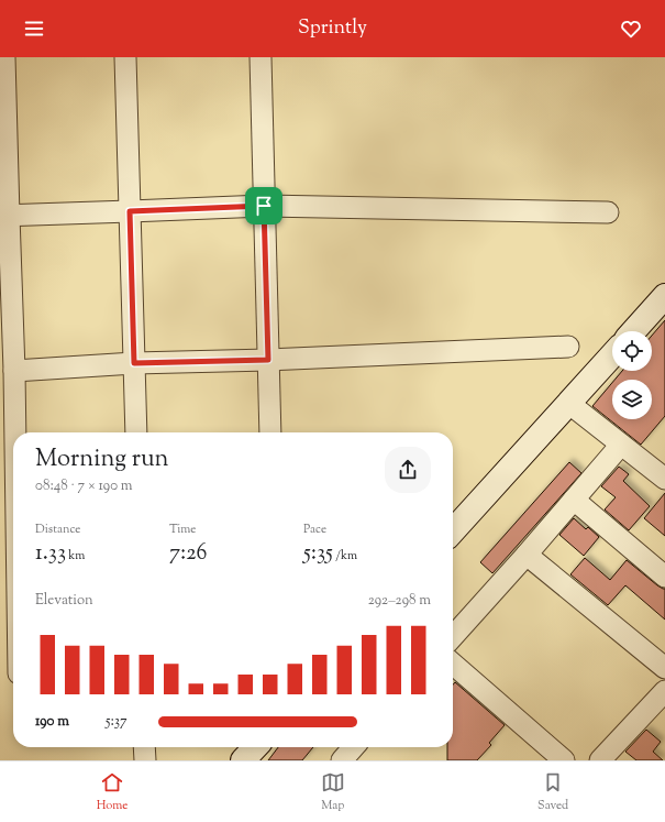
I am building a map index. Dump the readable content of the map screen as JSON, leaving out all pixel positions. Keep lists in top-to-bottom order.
{
  "page": {
    "header": "Sprintly",
    "heading": ["Morning run", "08:48 · 7 × 190 m"],
    "stats": [
      ["Distance", "1.33 km"],
      ["Time", "7:26"],
      ["Pace", "5:35 /km"]
    ],
    "chart": ["Elevation", "292–298 m"],
    "list": [
      {
        "name": "190 m",
        "note": "5:37"
      }
    ],
    "tabs": ["Home", "Map", "Saved"]
  }
}
